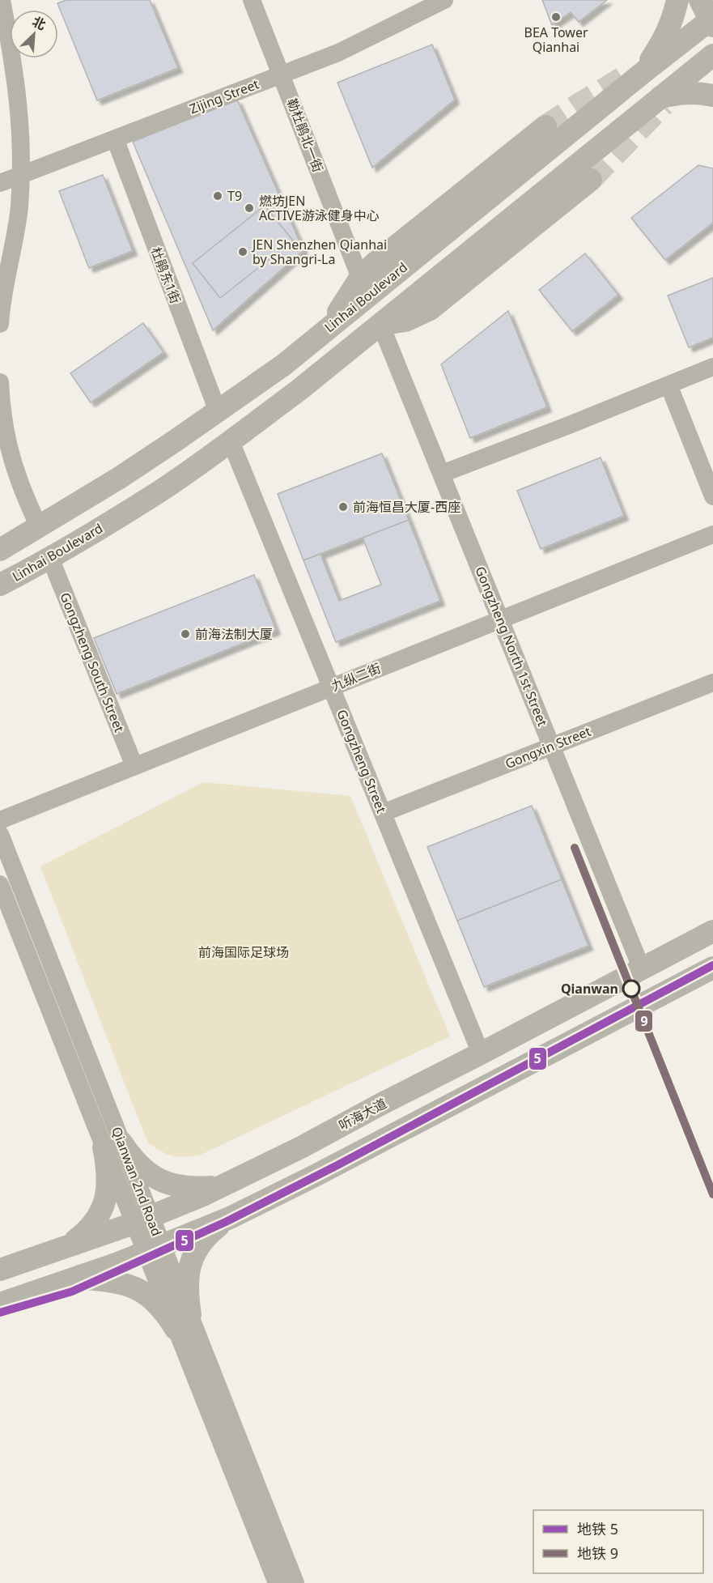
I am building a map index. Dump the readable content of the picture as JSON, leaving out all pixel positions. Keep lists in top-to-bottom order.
{
  "streets": {
    "main road": ["Linhai Boulevard", "听海大道"],
    "street": [
      "Zijing Street",
      "勒杜鹃北一街",
      "杜鹃东1街",
      "Gongzheng North 1st Street",
      "Gongzheng South Street",
      "九纵二街",
      "Gongxin Street",
      "Gongzheng Street",
      "Qianwan 2nd Road"
    ]
  },
  "crossings": [
    ["Zijing Street", "勒杜鹃北一街"],
    ["Zijing Street", "杜鹃东1街"],
    ["杜鹃东1街", "Linhai Boulevard"],
    ["Linhai Boulevard", "Gongzheng North 1st Street"],
    ["Linhai Boulevard", "Gongzheng South Street"],
    ["Linhai Boulevard", "Gongzheng Street"],
    ["Gongzheng North 1st Street", "九纵二街"],
    ["Gongzheng North 1st Street", "Gongxin Street"],
    ["Gongzheng North 1st Street", "听海大道"],
    ["Gongzheng South Street", "九纵二街"],
    ["九纵二街", "Gongzheng Street"],
    ["Gongxin Street", "Gongzheng Street"],
    ["Gongzheng Street", "听海大道"],
    ["听海大道", "Qianwan 2nd Road"]
  ],
  "parks": ["前海国际足球场"],
  "places": [
    "BEA Tower Qianhai",
    "T9",
    "燃坊JEN ACTIVE游泳健身中心",
    "JEN Shenzhen Qianhai by Shangri-La",
    "前海恒昌大厦-西座",
    "前海法制大厦",
    "Qianwan"
  ],
  "lines": ["metro line 9", "metro line 5"],
  "legend": ["地铁 5", "地铁 9"],
  "north": "top right"
}
